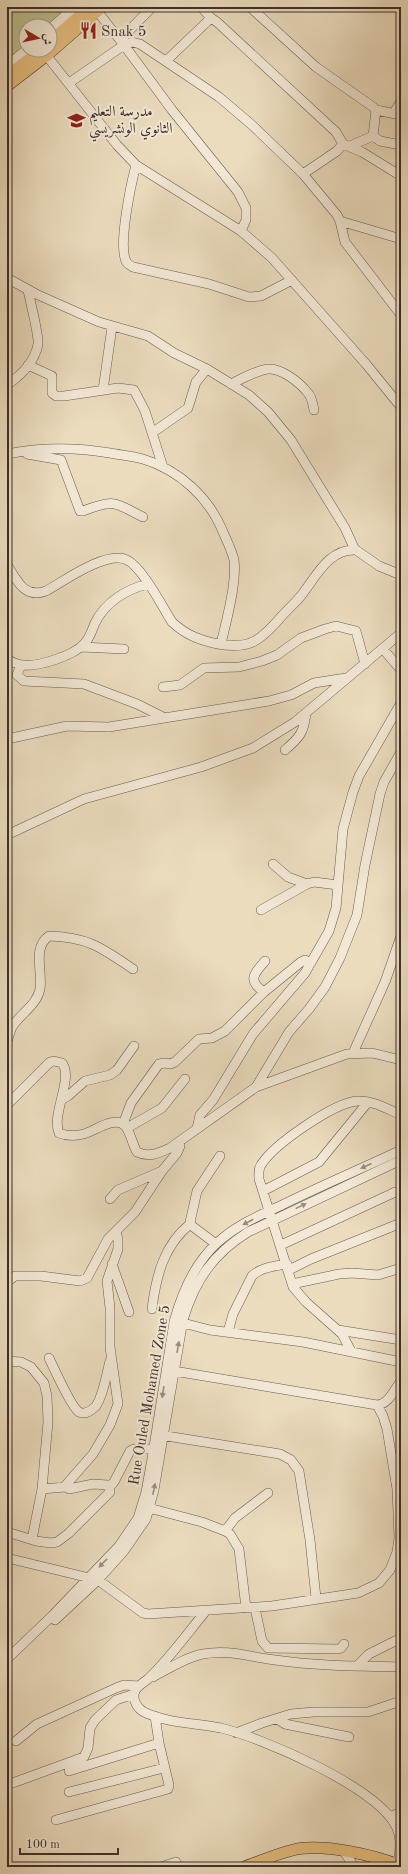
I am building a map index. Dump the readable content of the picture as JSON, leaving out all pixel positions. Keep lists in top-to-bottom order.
{
  "streets": {
    "street": ["Rue Ouled Mohamed Zone 5"]
  },
  "places": {
    "restaurant": ["Snak 5"],
    "school or university": ["مدرسة التعليم الثانوي الونشريسي"]
  },
  "scale_bar": "100 m",
  "north": "right"
}
